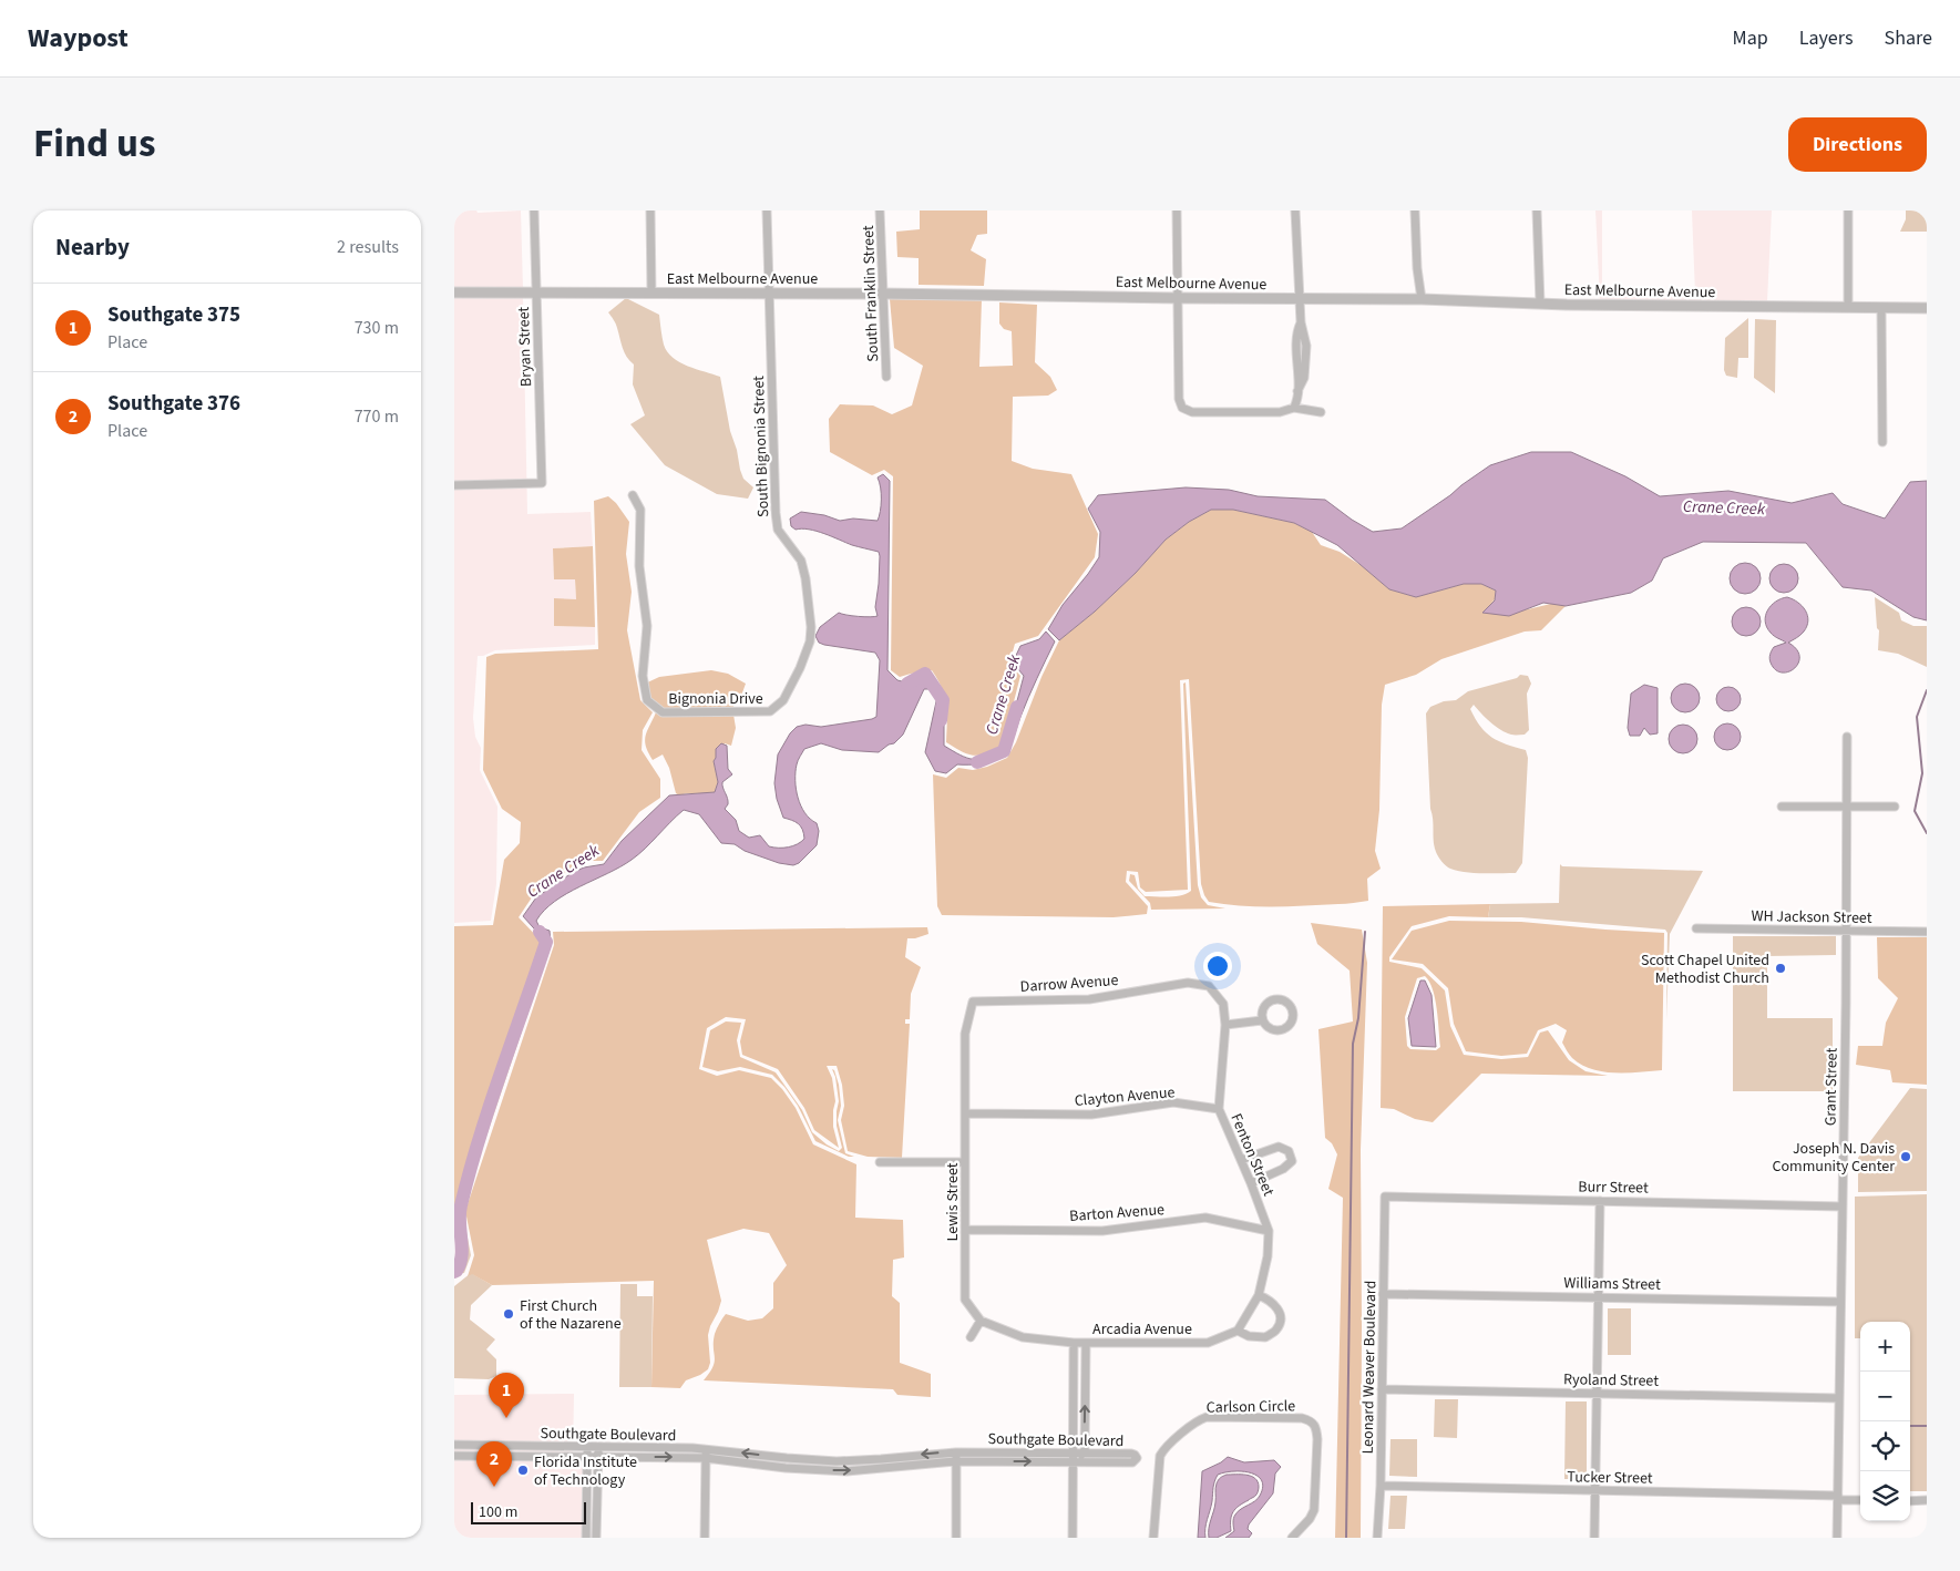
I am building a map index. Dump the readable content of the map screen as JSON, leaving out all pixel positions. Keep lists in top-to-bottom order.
{
  "streets": {
    "street": [
      "East Melbourne Avenue",
      "South Franklin Street",
      "Bryan Street",
      "South Bignonia Street",
      "Bignonia Drive",
      "WH Jackson Street",
      "Darrow Avenue",
      "Grant Street",
      "Clayton Avenue",
      "Fenton Street",
      "Burr Street",
      "Lewis Street",
      "Barton Avenue",
      "Williams Street",
      "Arcadia Avenue",
      "Leonard Weaver Boulevard",
      "Ryoland Street",
      "Carlson Circle",
      "Southgate Boulevard",
      "Tucker Street"
    ]
  },
  "crossings": [
    ["East Melbourne Avenue", "South Franklin Street"],
    ["East Melbourne Avenue", "Bryan Street"],
    ["East Melbourne Avenue", "South Bignonia Street"],
    ["South Bignonia Street", "Bignonia Drive"],
    ["WH Jackson Street", "Grant Street"],
    ["Darrow Avenue", "Fenton Street"],
    ["Darrow Avenue", "Lewis Street"],
    ["Grant Street", "Burr Street"],
    ["Grant Street", "Williams Street"],
    ["Grant Street", "Ryoland Street"],
    ["Grant Street", "Tucker Street"],
    ["Clayton Avenue", "Fenton Street"],
    ["Clayton Avenue", "Lewis Street"],
    ["Fenton Street", "Barton Avenue"],
    ["Fenton Street", "Arcadia Avenue"],
    ["Burr Street", "Leonard Weaver Boulevard"],
    ["Lewis Street", "Barton Avenue"],
    ["Lewis Street", "Arcadia Avenue"],
    ["Williams Street", "Leonard Weaver Boulevard"],
    ["Leonard Weaver Boulevard", "Ryoland Street"],
    ["Leonard Weaver Boulevard", "Tucker Street"]
  ],
  "water": ["Crane Creek"],
  "places": [
    "Scott Chapel United Methodist Church",
    "Joseph N. Davis Community Center",
    "First Church of the Nazarene",
    "Florida Institute of Technology"
  ],
  "scale_bar": "100 m",
  "page": {
    "header": "Waypost",
    "nav": ["Map", "Layers", "Share"],
    "title": "Find us",
    "buttons": "Directions",
    "heading": ["Nearby", "2 results"],
    "list": [
      {
        "mark": "1",
        "name": "Southgate 375",
        "note": "Place",
        "value": "730 m"
      },
      {
        "mark": "2",
        "name": "Southgate 376",
        "note": "Place",
        "value": "770 m"
      }
    ],
    "map_buttons": ["+", "−"],
    "pins": ["1", "2"],
    "scale": "100 m"
  }
}
